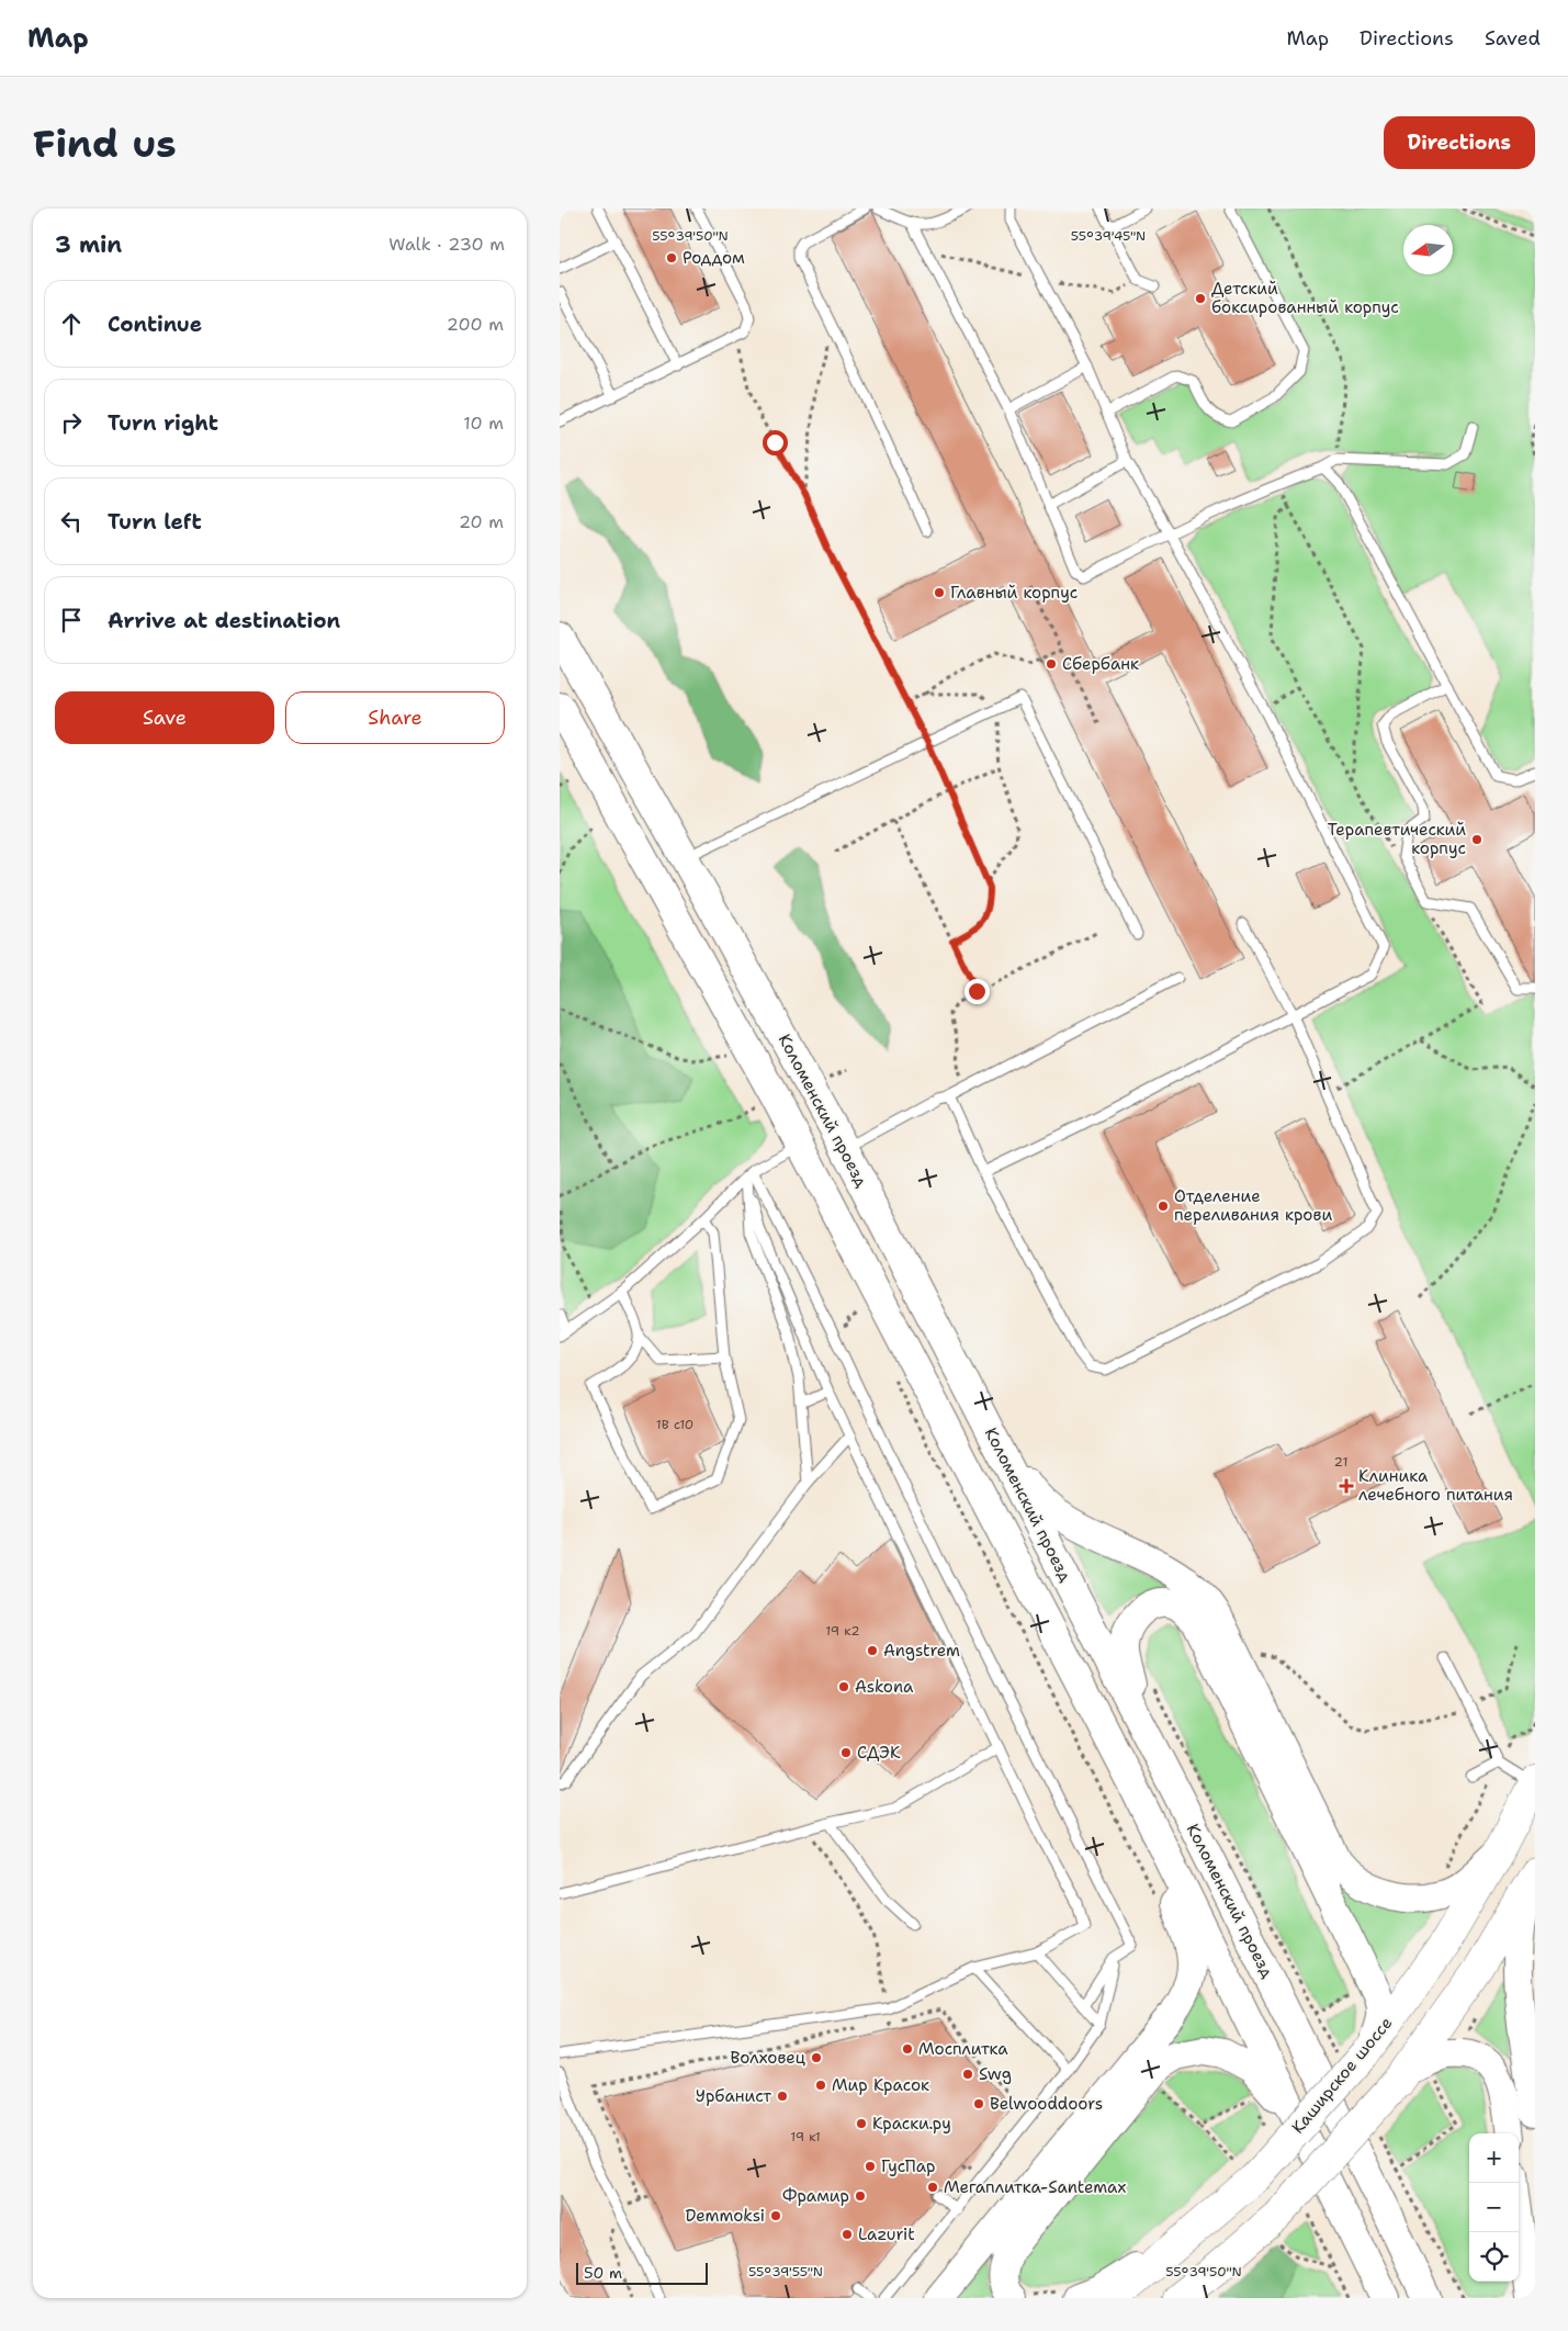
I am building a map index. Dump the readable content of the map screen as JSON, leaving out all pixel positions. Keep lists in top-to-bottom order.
{
  "streets": {
    "main road": ["Коломенский проезд", "Каширское шоссе"]
  },
  "places": {
    "other": [
      "Роддом",
      "Детский боксированный корпус",
      "Главный корпус",
      "Сбербанк",
      "Терапевтический корпус",
      "Отделение переливания крови",
      "Angstrem",
      "Askona",
      "СДЭК",
      "Мосплитка",
      "Волховец",
      "Swg",
      "Мир Красок",
      "Урбанист",
      "Belwooddoors",
      "Краски.ру",
      "ГусПар",
      "Мегаплитка-Santemax",
      "Фрамир",
      "Demmoksi",
      "Lazurit"
    ],
    "health": ["Клиника лечебного питания"]
  },
  "house_numbers": [
    "1В с10",
    "21",
    "19 к2",
    "19 к1"
  ],
  "scale_bar": "50 m",
  "north": "left",
  "page": {
    "header": "Map",
    "nav": ["Map", "Directions", "Saved"],
    "buttons": [
      "Directions",
      ["Save", "Share"]
    ],
    "title": "Find us",
    "heading": ["3 min", "Walk · 230 m"],
    "list": [
      ["Continue", "200 m"],
      ["Turn right", "10 m"],
      ["Turn left", "20 m"],
      "Arrive at destination"
    ],
    "map_buttons": ["+", "−"],
    "scale": "50 m"
  },
  "coordinates": ["55°39'50\"N", "55°39'45\"N", "55°39'55\"N"]
}
